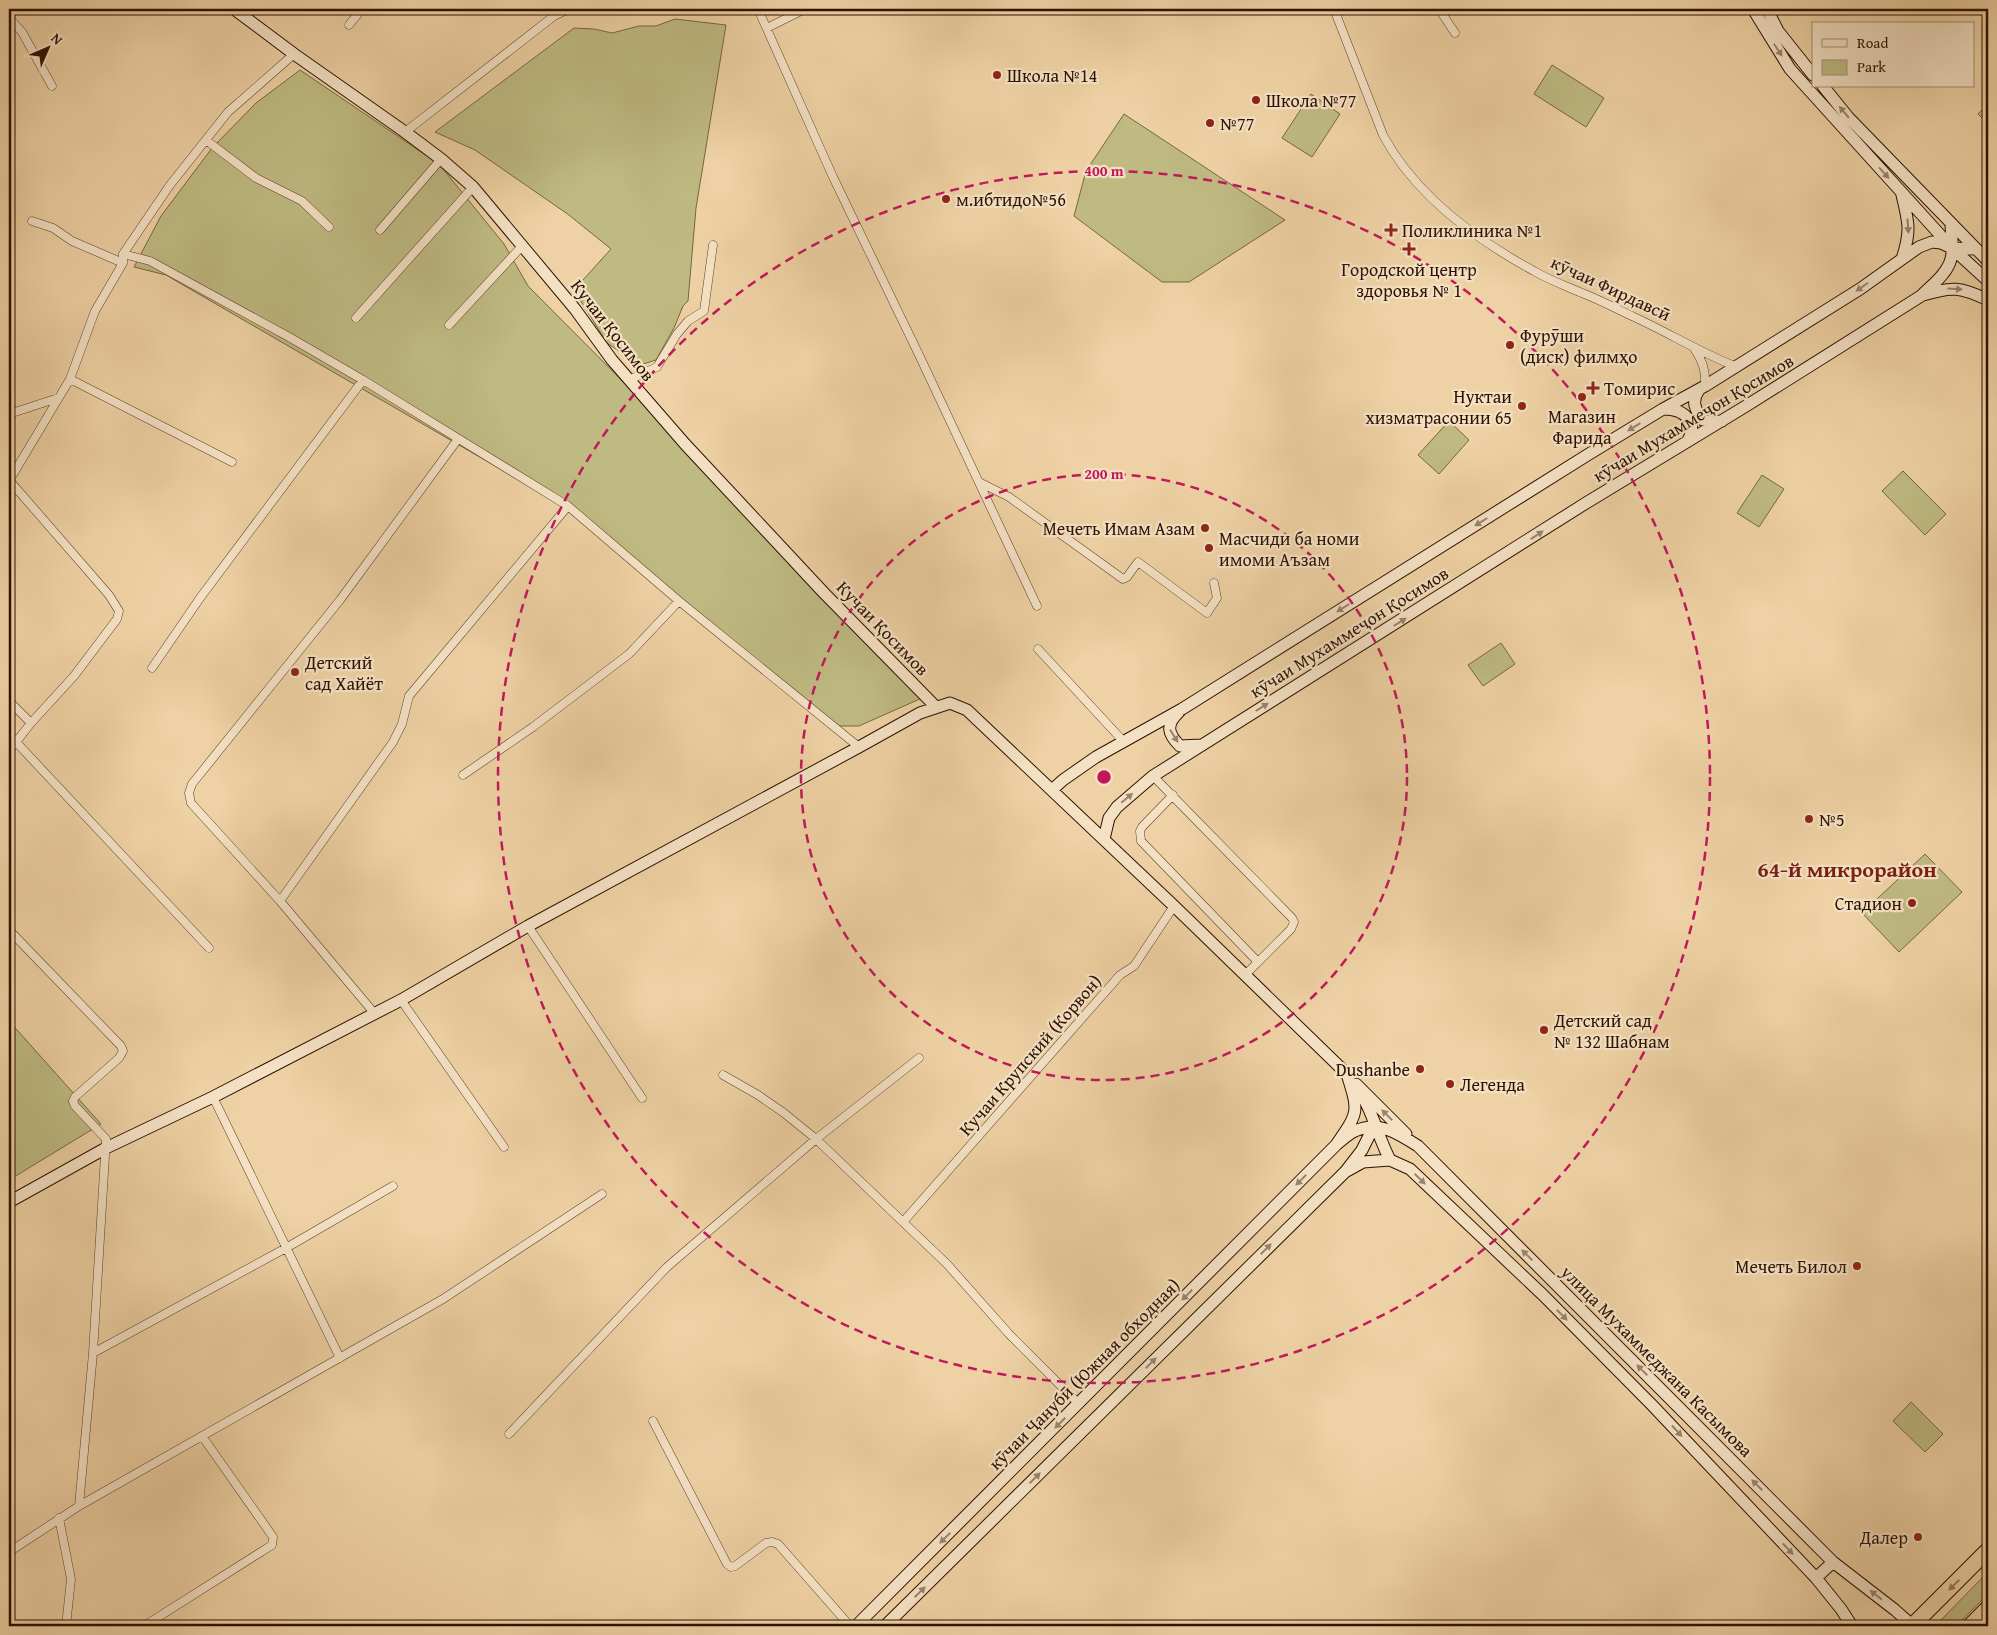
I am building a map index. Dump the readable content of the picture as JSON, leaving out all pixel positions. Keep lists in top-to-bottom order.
{
  "streets": {
    "street": [
      "кӯчаи Фирдавсӣ",
      "Кучаи Қосимов",
      "кӯчаи Мухаммеҷон Қосимов",
      "Кучаи Крупский (Корвон)",
      "улица Мухаммеджана Касымова",
      "кӯчаи Ҷанубӣ (Южная обходная)"
    ]
  },
  "crossings": [
    ["кӯчаи Фирдавсӣ", "кӯчаи Мухаммеҷон Қосимов"]
  ],
  "districts": ["64-й микрорайон"],
  "places": {
    "other": [
      "Школа №14",
      "Школа №77",
      "№77",
      "м.ибтидо№56",
      "Фурӯши (диск) филмҳо",
      "Магазин Фарида",
      "Нуктаи хизматрасонии 65",
      "Мечеть Имам Азам",
      "Масчиди ба номи имоми Аъзам",
      "Детский сад Хайёт",
      "№5",
      "Стадион",
      "Детский сад № 132 Шабнам",
      "Dushanbe",
      "Легенда",
      "Мечеть Билол",
      "Далер"
    ],
    "health": ["Поликлиника №1", "Городской центр здоровья № 1", "Томирис"]
  },
  "legend": ["Road", "Park"],
  "north": "top right",
  "rings": ["400 m", "200 m"]
}
